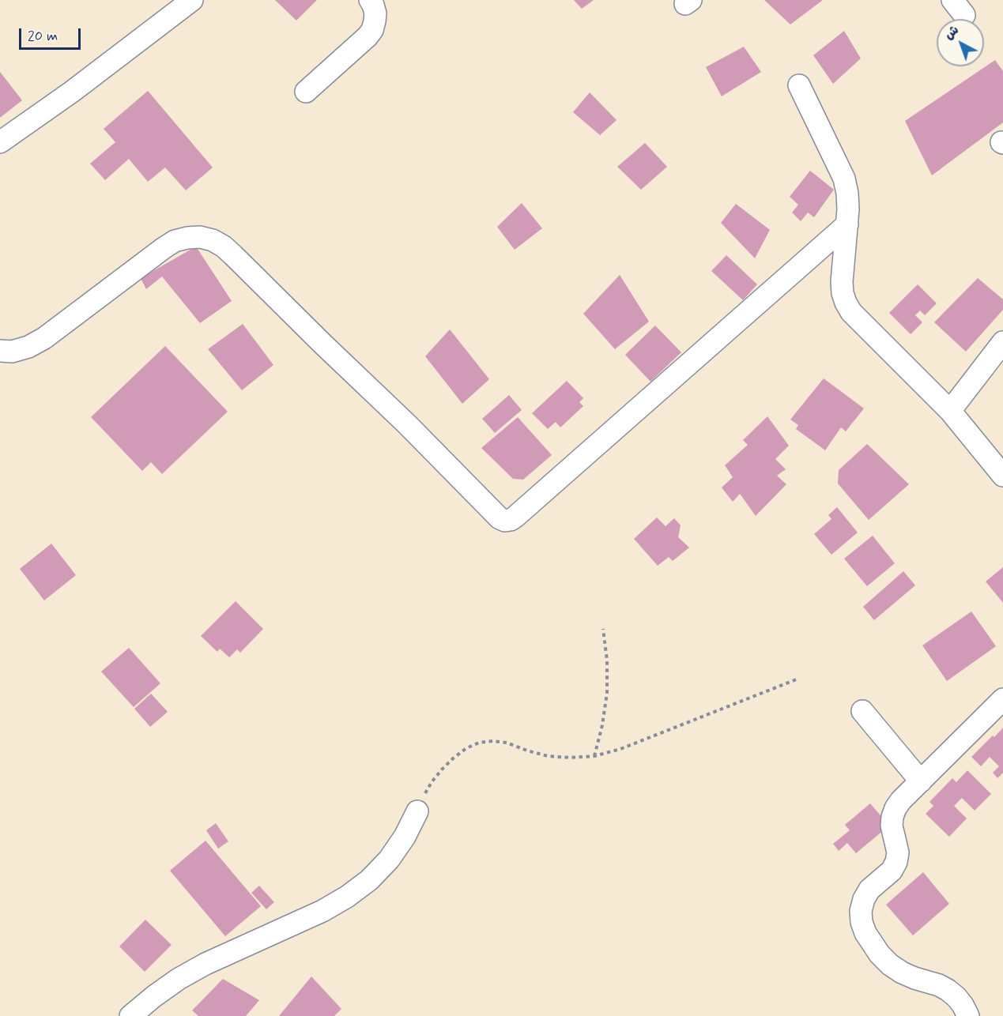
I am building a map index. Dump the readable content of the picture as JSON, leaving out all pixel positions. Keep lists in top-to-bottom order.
{
  "scale_bar": "20 m",
  "north": "top left"
}
